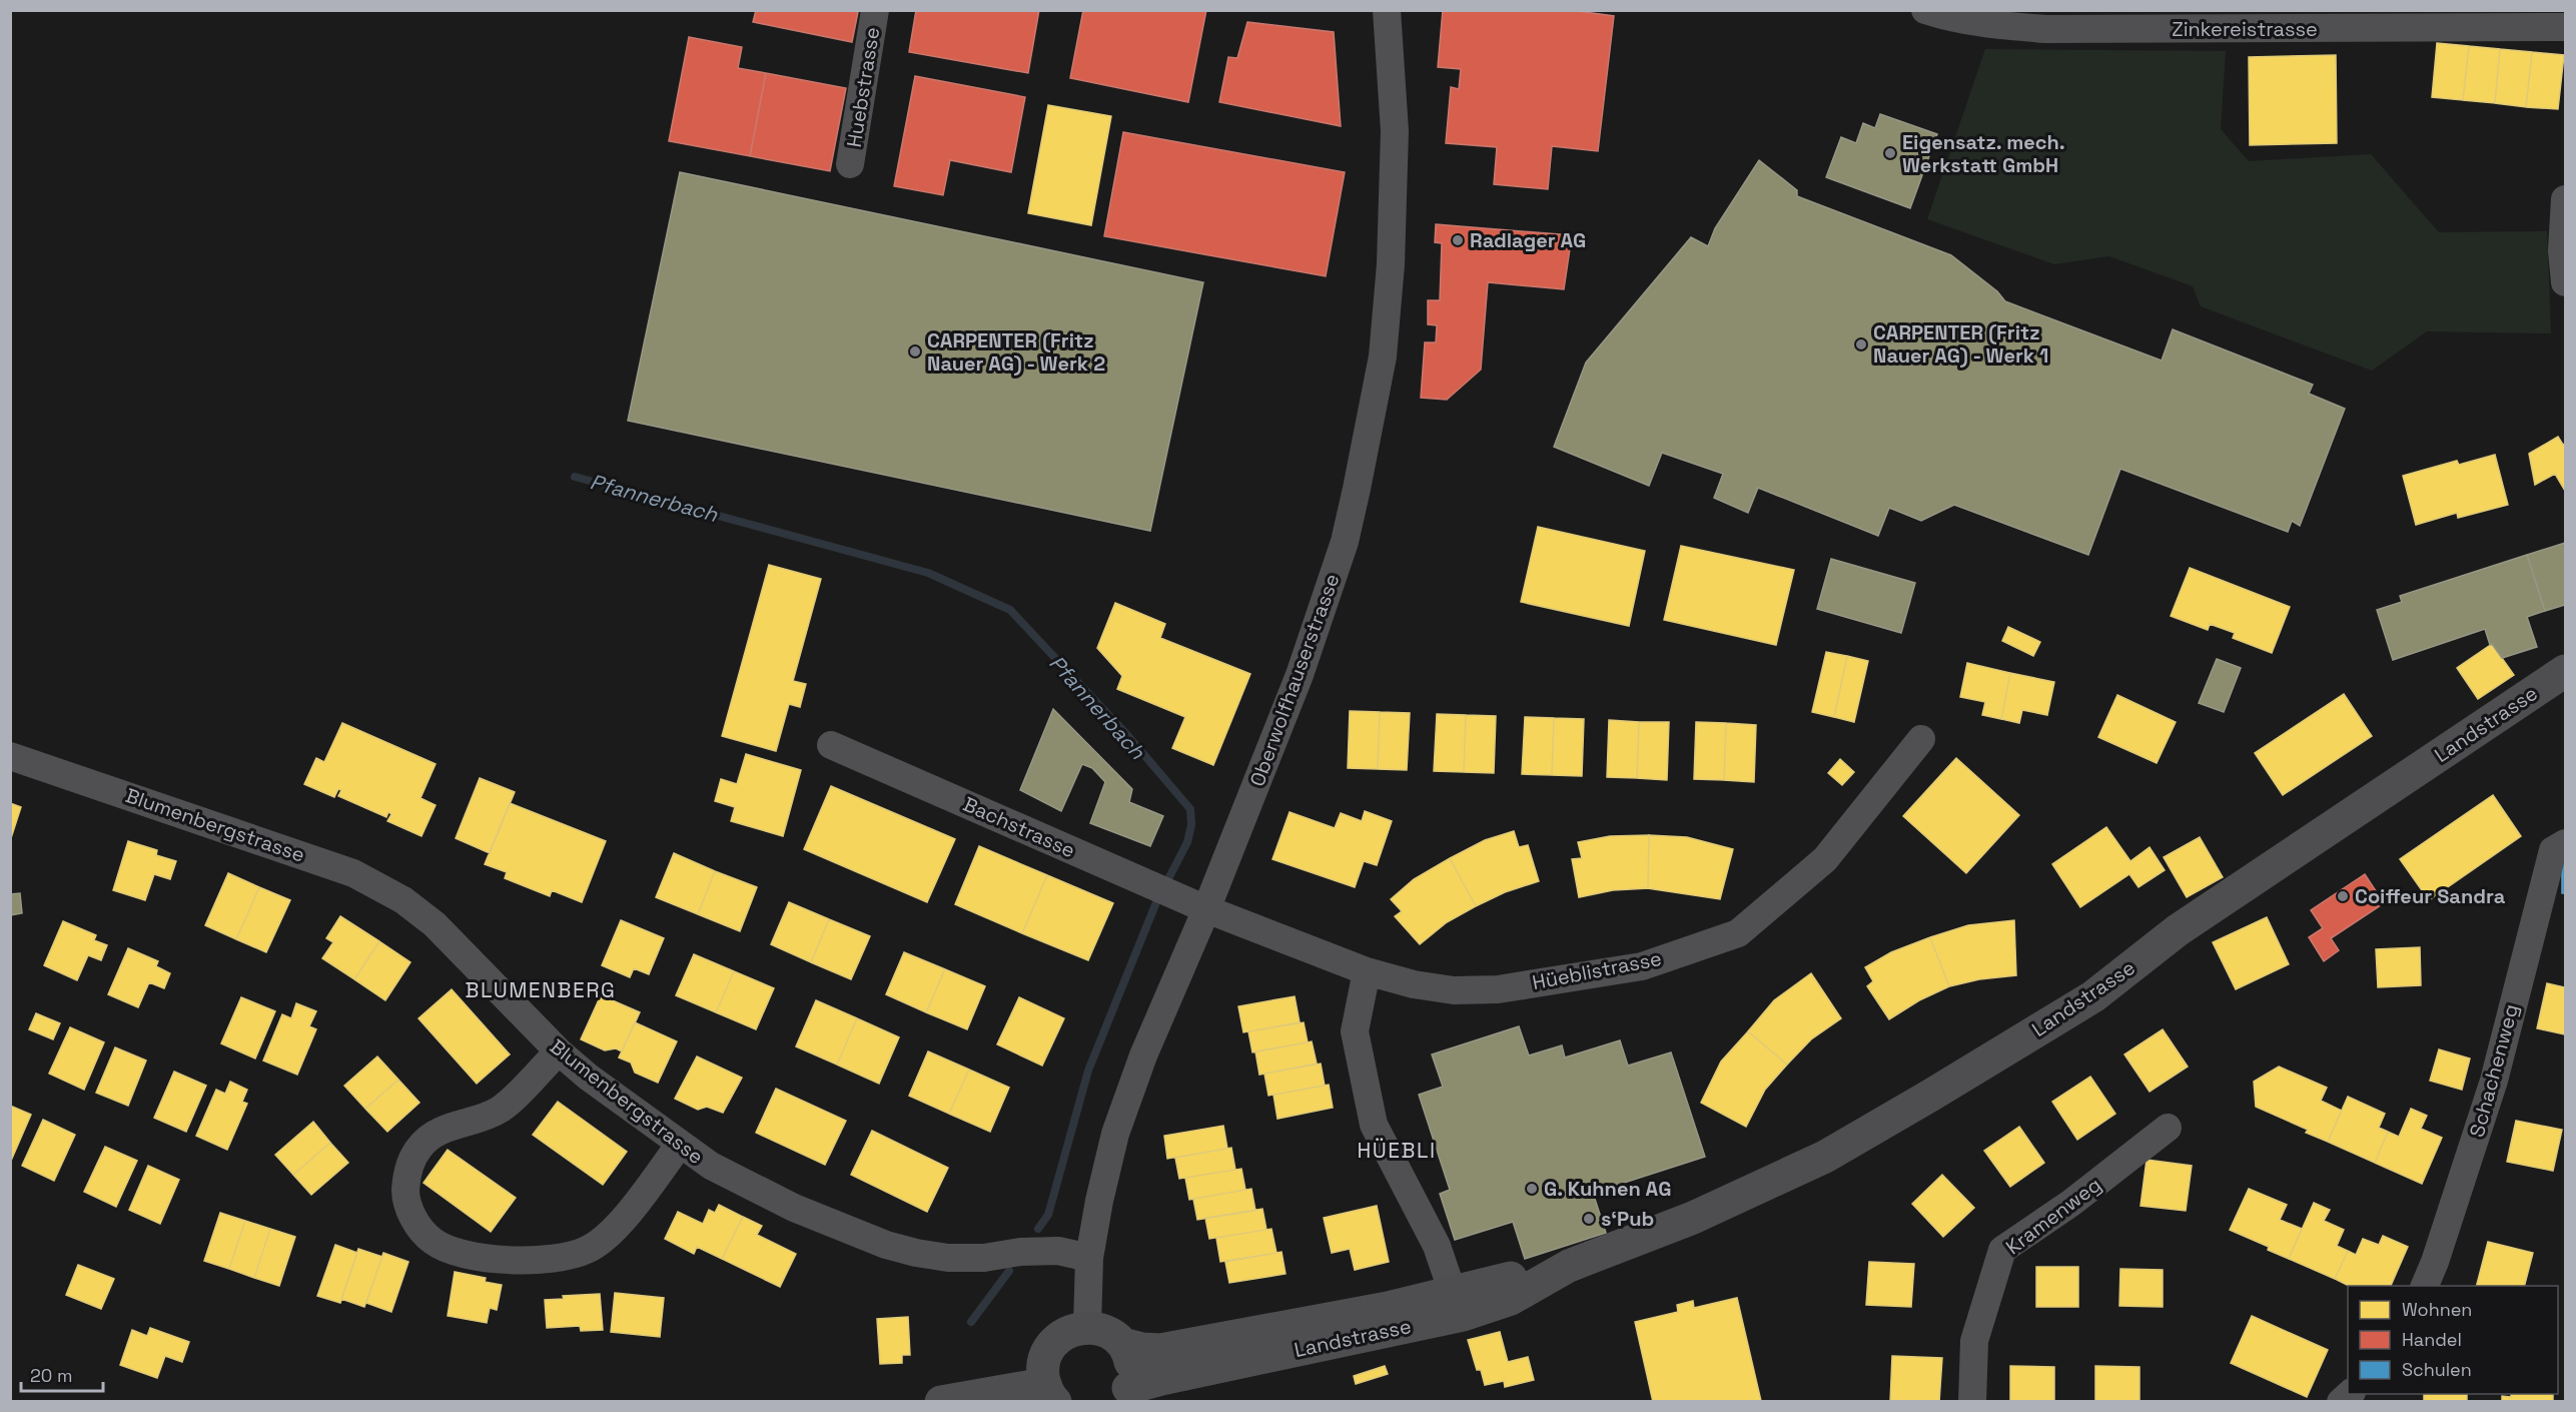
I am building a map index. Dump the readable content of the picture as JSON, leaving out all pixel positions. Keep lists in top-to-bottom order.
{
  "streets": {
    "main road": ["Landstrasse"],
    "street": [
      "Zinkereistrasse",
      "Huebstrasse",
      "Oberwolfhauserstrasse",
      "Blumenbergstrasse",
      "Bachstrasse",
      "Hüeblistrasse",
      "Schachenweg",
      "Kramenweg"
    ]
  },
  "crossings": [
    ["Oberwolfhauserstrasse", "Blumenbergstrasse"],
    ["Oberwolfhauserstrasse", "Bachstrasse"],
    ["Oberwolfhauserstrasse", "Hüeblistrasse"],
    ["Bachstrasse", "Hüeblistrasse"]
  ],
  "districts": ["BLUMENBERG", "HÜEBLI"],
  "water": ["Pfannerbach"],
  "places": [
    "Eigensatz. mech. Werkstatt GmbH",
    "Radlager AG",
    "CARPENTER (Fritz Nauer AG) - Werk 1",
    "CARPENTER (Fritz Nauer AG) - Werk 2",
    "Coiffeur Sandra",
    "G. Kuhnen AG",
    "s‘Pub"
  ],
  "legend": ["Wohnen", "Handel", "Schulen"],
  "scale_bar": "20 m"
}
